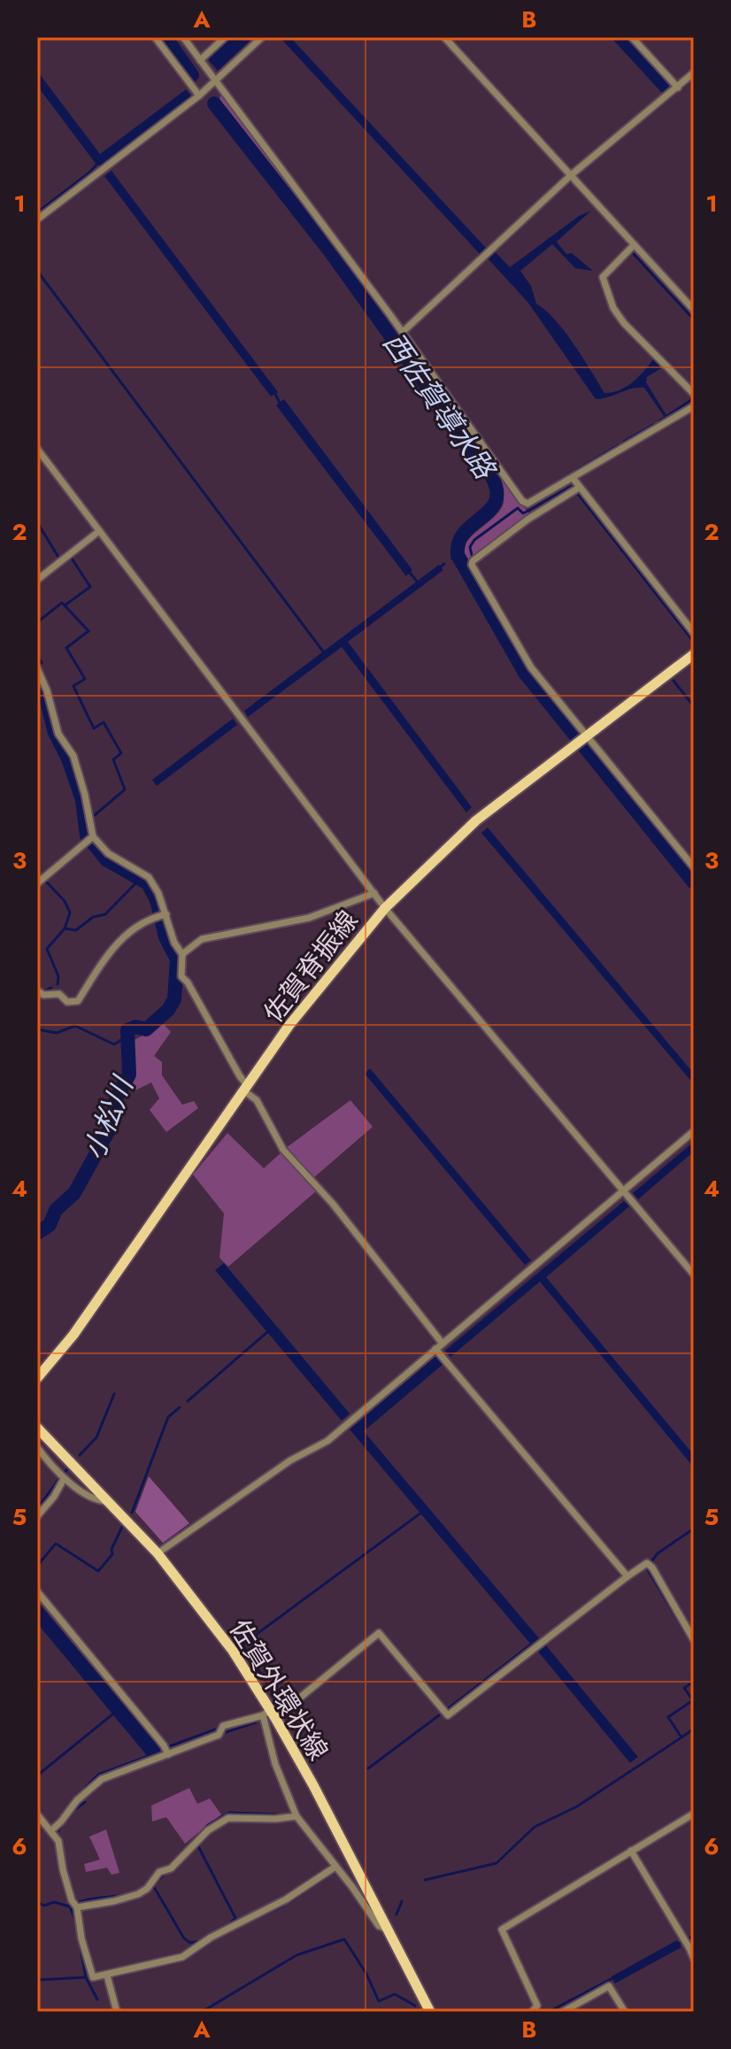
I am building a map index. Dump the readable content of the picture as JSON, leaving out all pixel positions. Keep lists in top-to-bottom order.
{
  "streets": {
    "main road": ["佐賀脊振線", "佐賀外環状線"]
  },
  "water": ["西佐賀導水路", "小松川"],
  "grid": {
    "columns": ["A", "B"],
    "rows": [
      "1",
      "2",
      "3",
      "4",
      "5",
      "6"
    ]
  }
}
